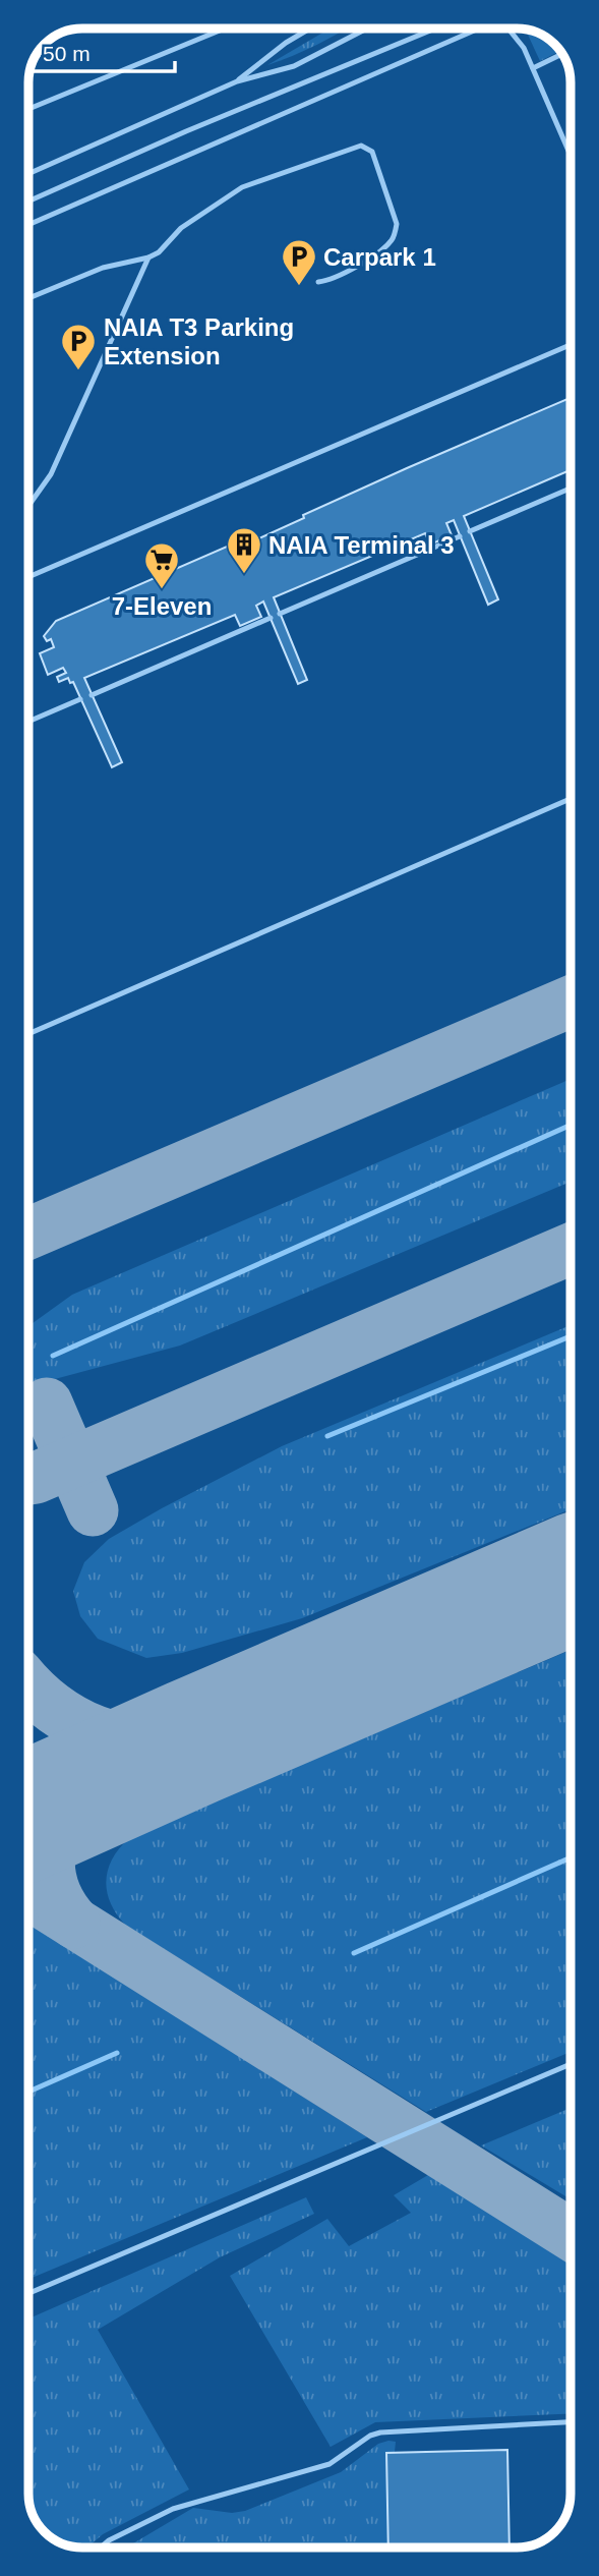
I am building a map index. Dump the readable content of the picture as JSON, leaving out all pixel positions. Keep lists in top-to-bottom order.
{
  "places": {
    "parking": ["Carpark 1", "NAIA T3 Parking Extension"],
    "building": ["NAIA Terminal 3"],
    "supermarket": ["7-Eleven"]
  },
  "scale_bar": "50 m"
}
